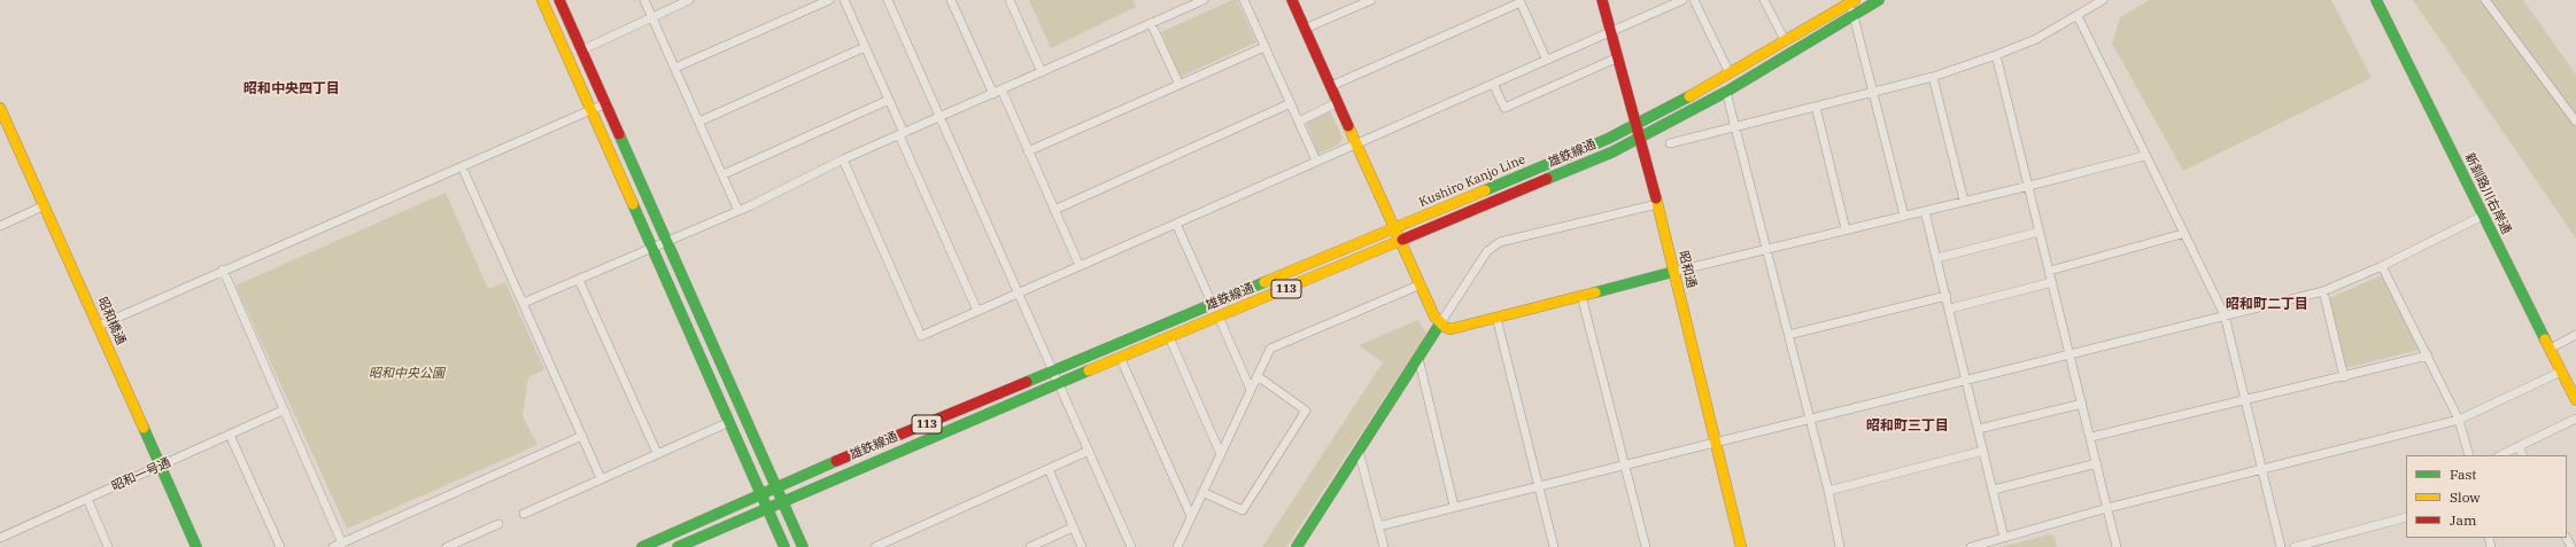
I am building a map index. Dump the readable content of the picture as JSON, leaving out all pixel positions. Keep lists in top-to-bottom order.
{
  "streets": {
    "street": [
      "雄鉄線通",
      "Kushiro Kanjo Line",
      "新釧路川右岸通",
      "昭和通",
      "113",
      "昭和橋通",
      "昭和一号通"
    ]
  },
  "crossings": [
    ["雄鉄線通", "Kushiro Kanjo Line"],
    ["雄鉄線通", "昭和通"],
    ["Kushiro Kanjo Line", "昭和通"],
    ["昭和橋通", "昭和一号通"]
  ],
  "districts": ["昭和中央四丁目", "昭和町二丁目", "昭和町三丁目"],
  "parks": ["昭和中央公園"],
  "legend": ["Fast", "Slow", "Jam"]
}
